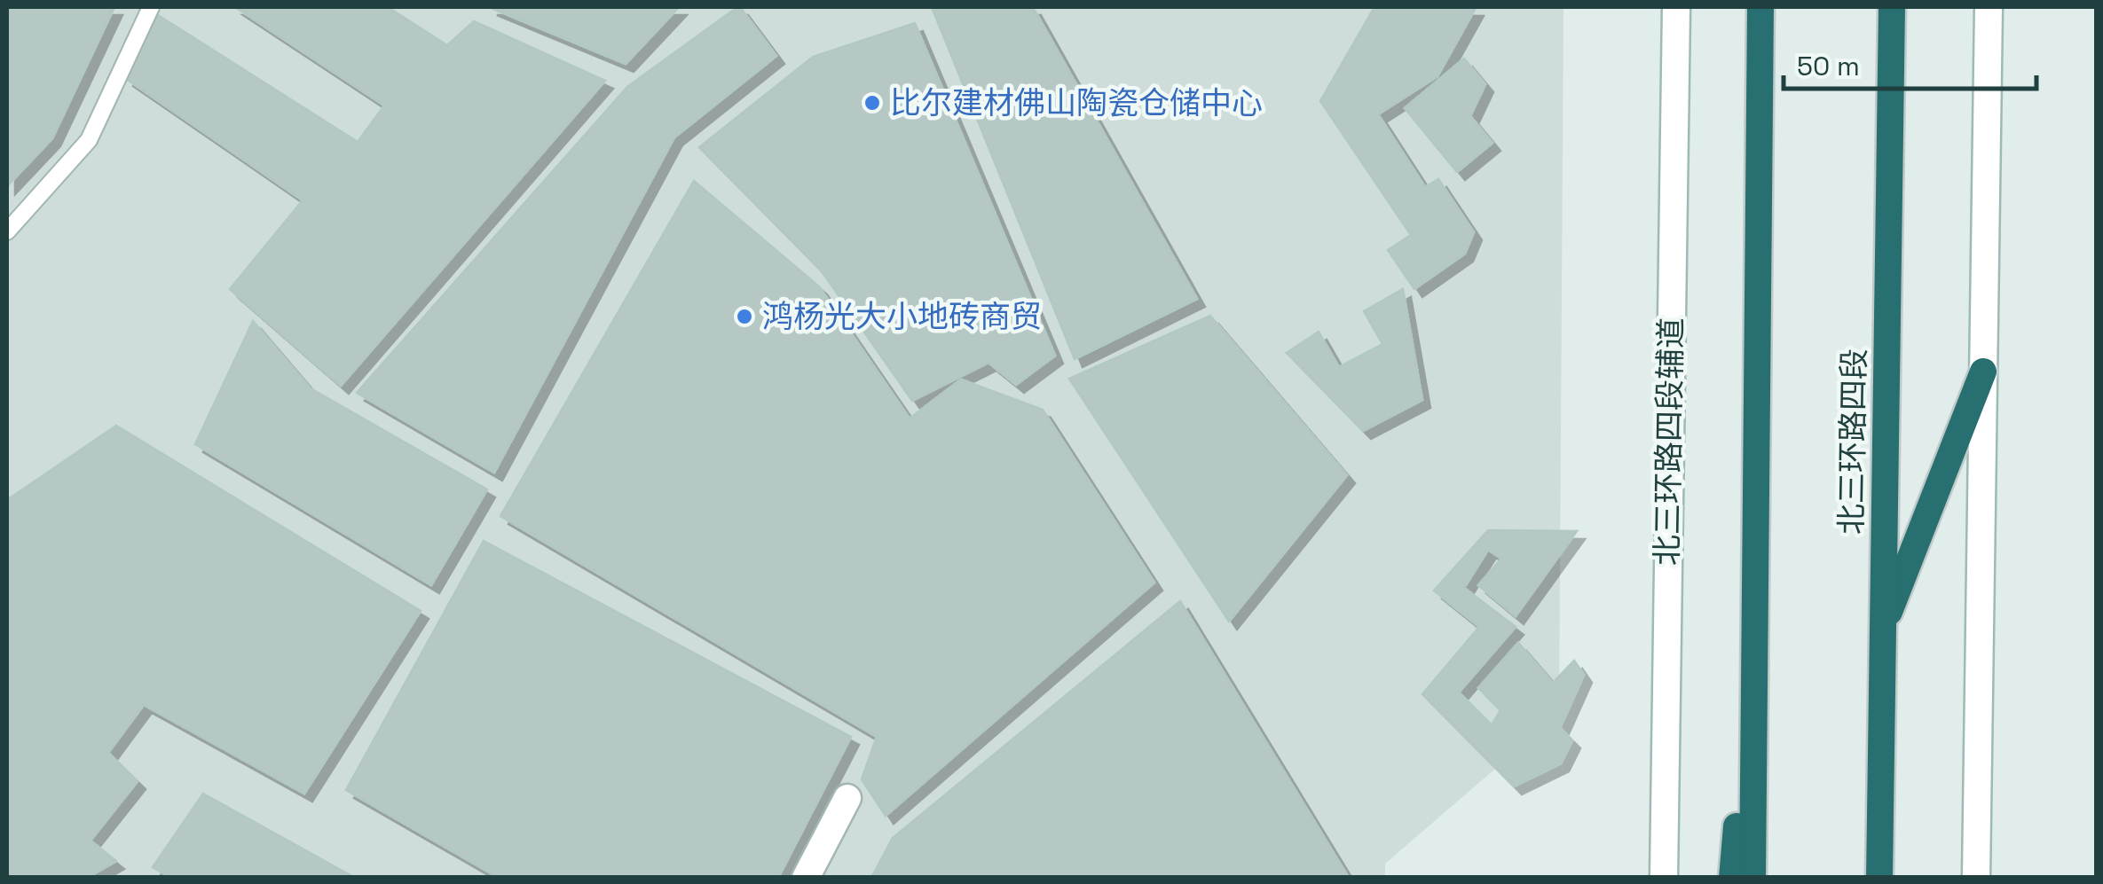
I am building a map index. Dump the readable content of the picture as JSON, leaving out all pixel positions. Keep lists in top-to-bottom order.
{
  "streets": {
    "highway": ["北三环路四段"],
    "main road": ["北三环路四段辅道"]
  },
  "places": ["比尔建材佛山陶瓷仓储中心", "鸿杨光大小地砖商贸"],
  "scale_bar": "50 m"
}
